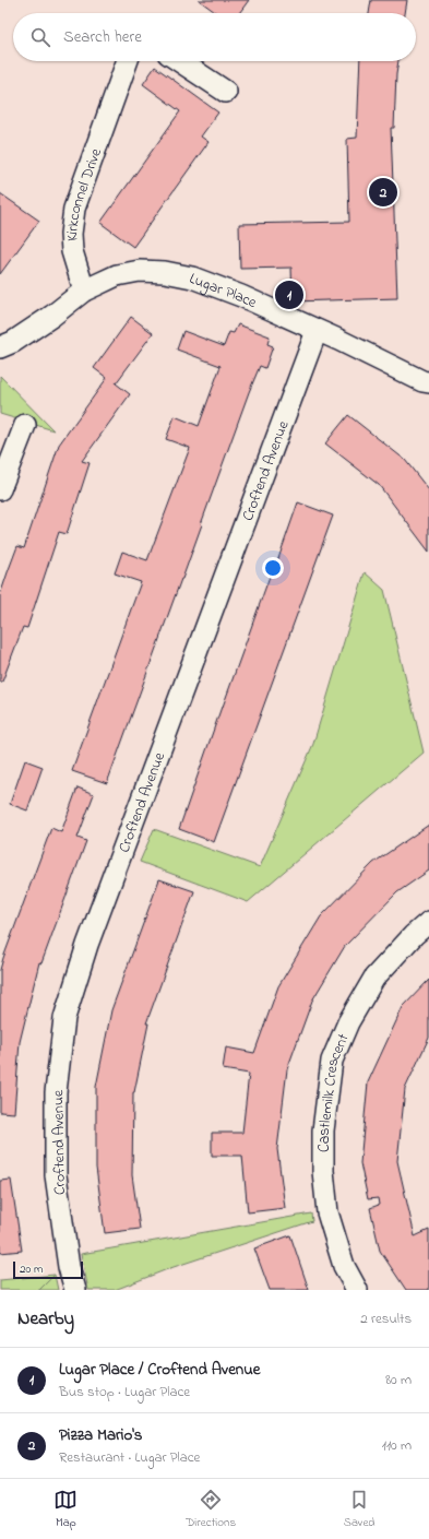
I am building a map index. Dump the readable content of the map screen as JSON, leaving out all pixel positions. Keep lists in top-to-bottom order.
{
  "streets": {
    "street": [
      "Kirkconnel Drive",
      "Lugar Place",
      "Croftend Avenue",
      "Castlemilk Crescent"
    ]
  },
  "crossings": [
    ["Kirkconnel Drive", "Lugar Place"],
    ["Lugar Place", "Croftend Avenue"]
  ],
  "scale_bar": "20 m",
  "page": {
    "search": "Search here",
    "pins": ["2", "1"],
    "scale": "20 m",
    "heading": ["Nearby", "2 results"],
    "list": [
      {
        "mark": "1",
        "name": "Lugar Place / Croftend Avenue",
        "note": "Bus stop · Lugar Place",
        "value": "80 m"
      },
      {
        "mark": "2",
        "name": "Pizza Mario's",
        "note": "Restaurant · Lugar Place",
        "value": "110 m"
      }
    ],
    "nav": ["Map", "Directions", "Saved"]
  }
}
